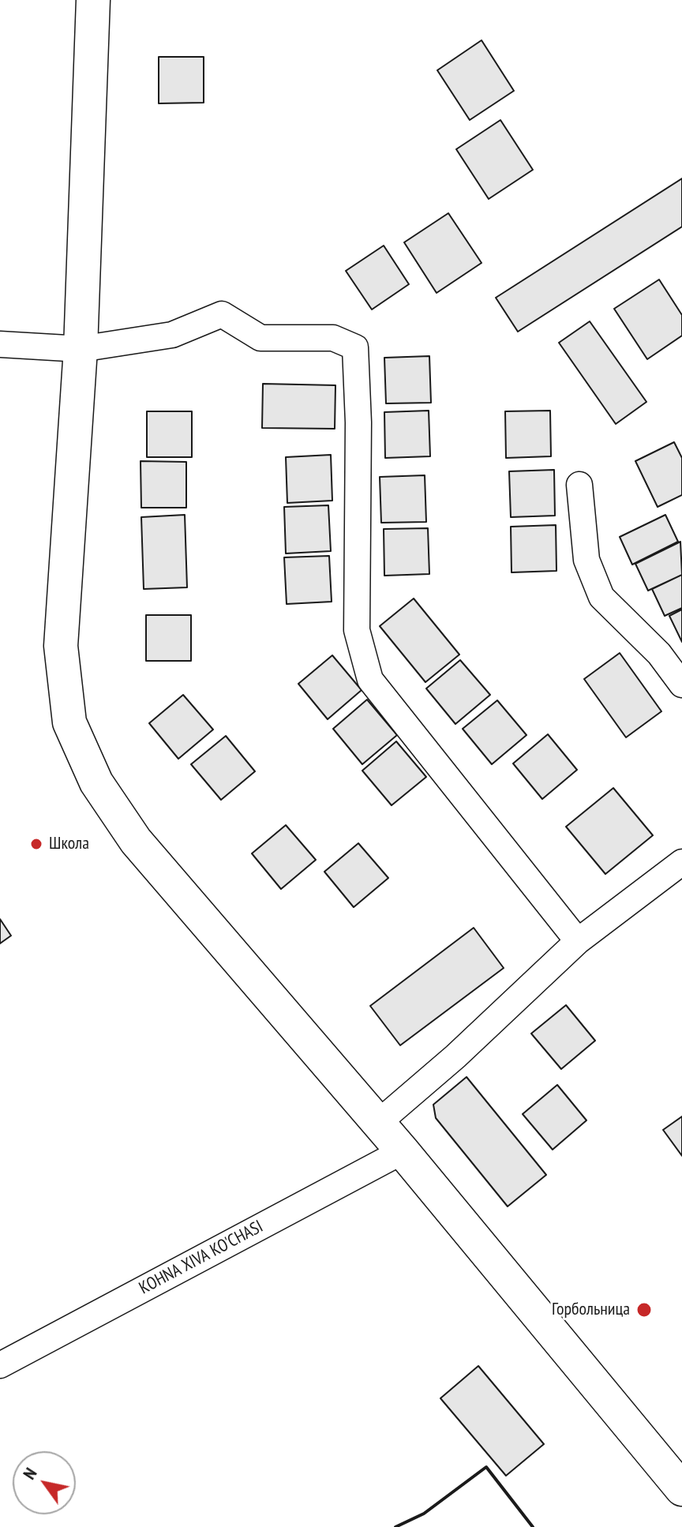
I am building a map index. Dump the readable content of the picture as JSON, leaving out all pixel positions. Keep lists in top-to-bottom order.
{
  "streets": {
    "street": ["KOHNA XIVA KO'CHASI"]
  },
  "places": ["Школа", "Горбольница"],
  "north": "top left"
}
